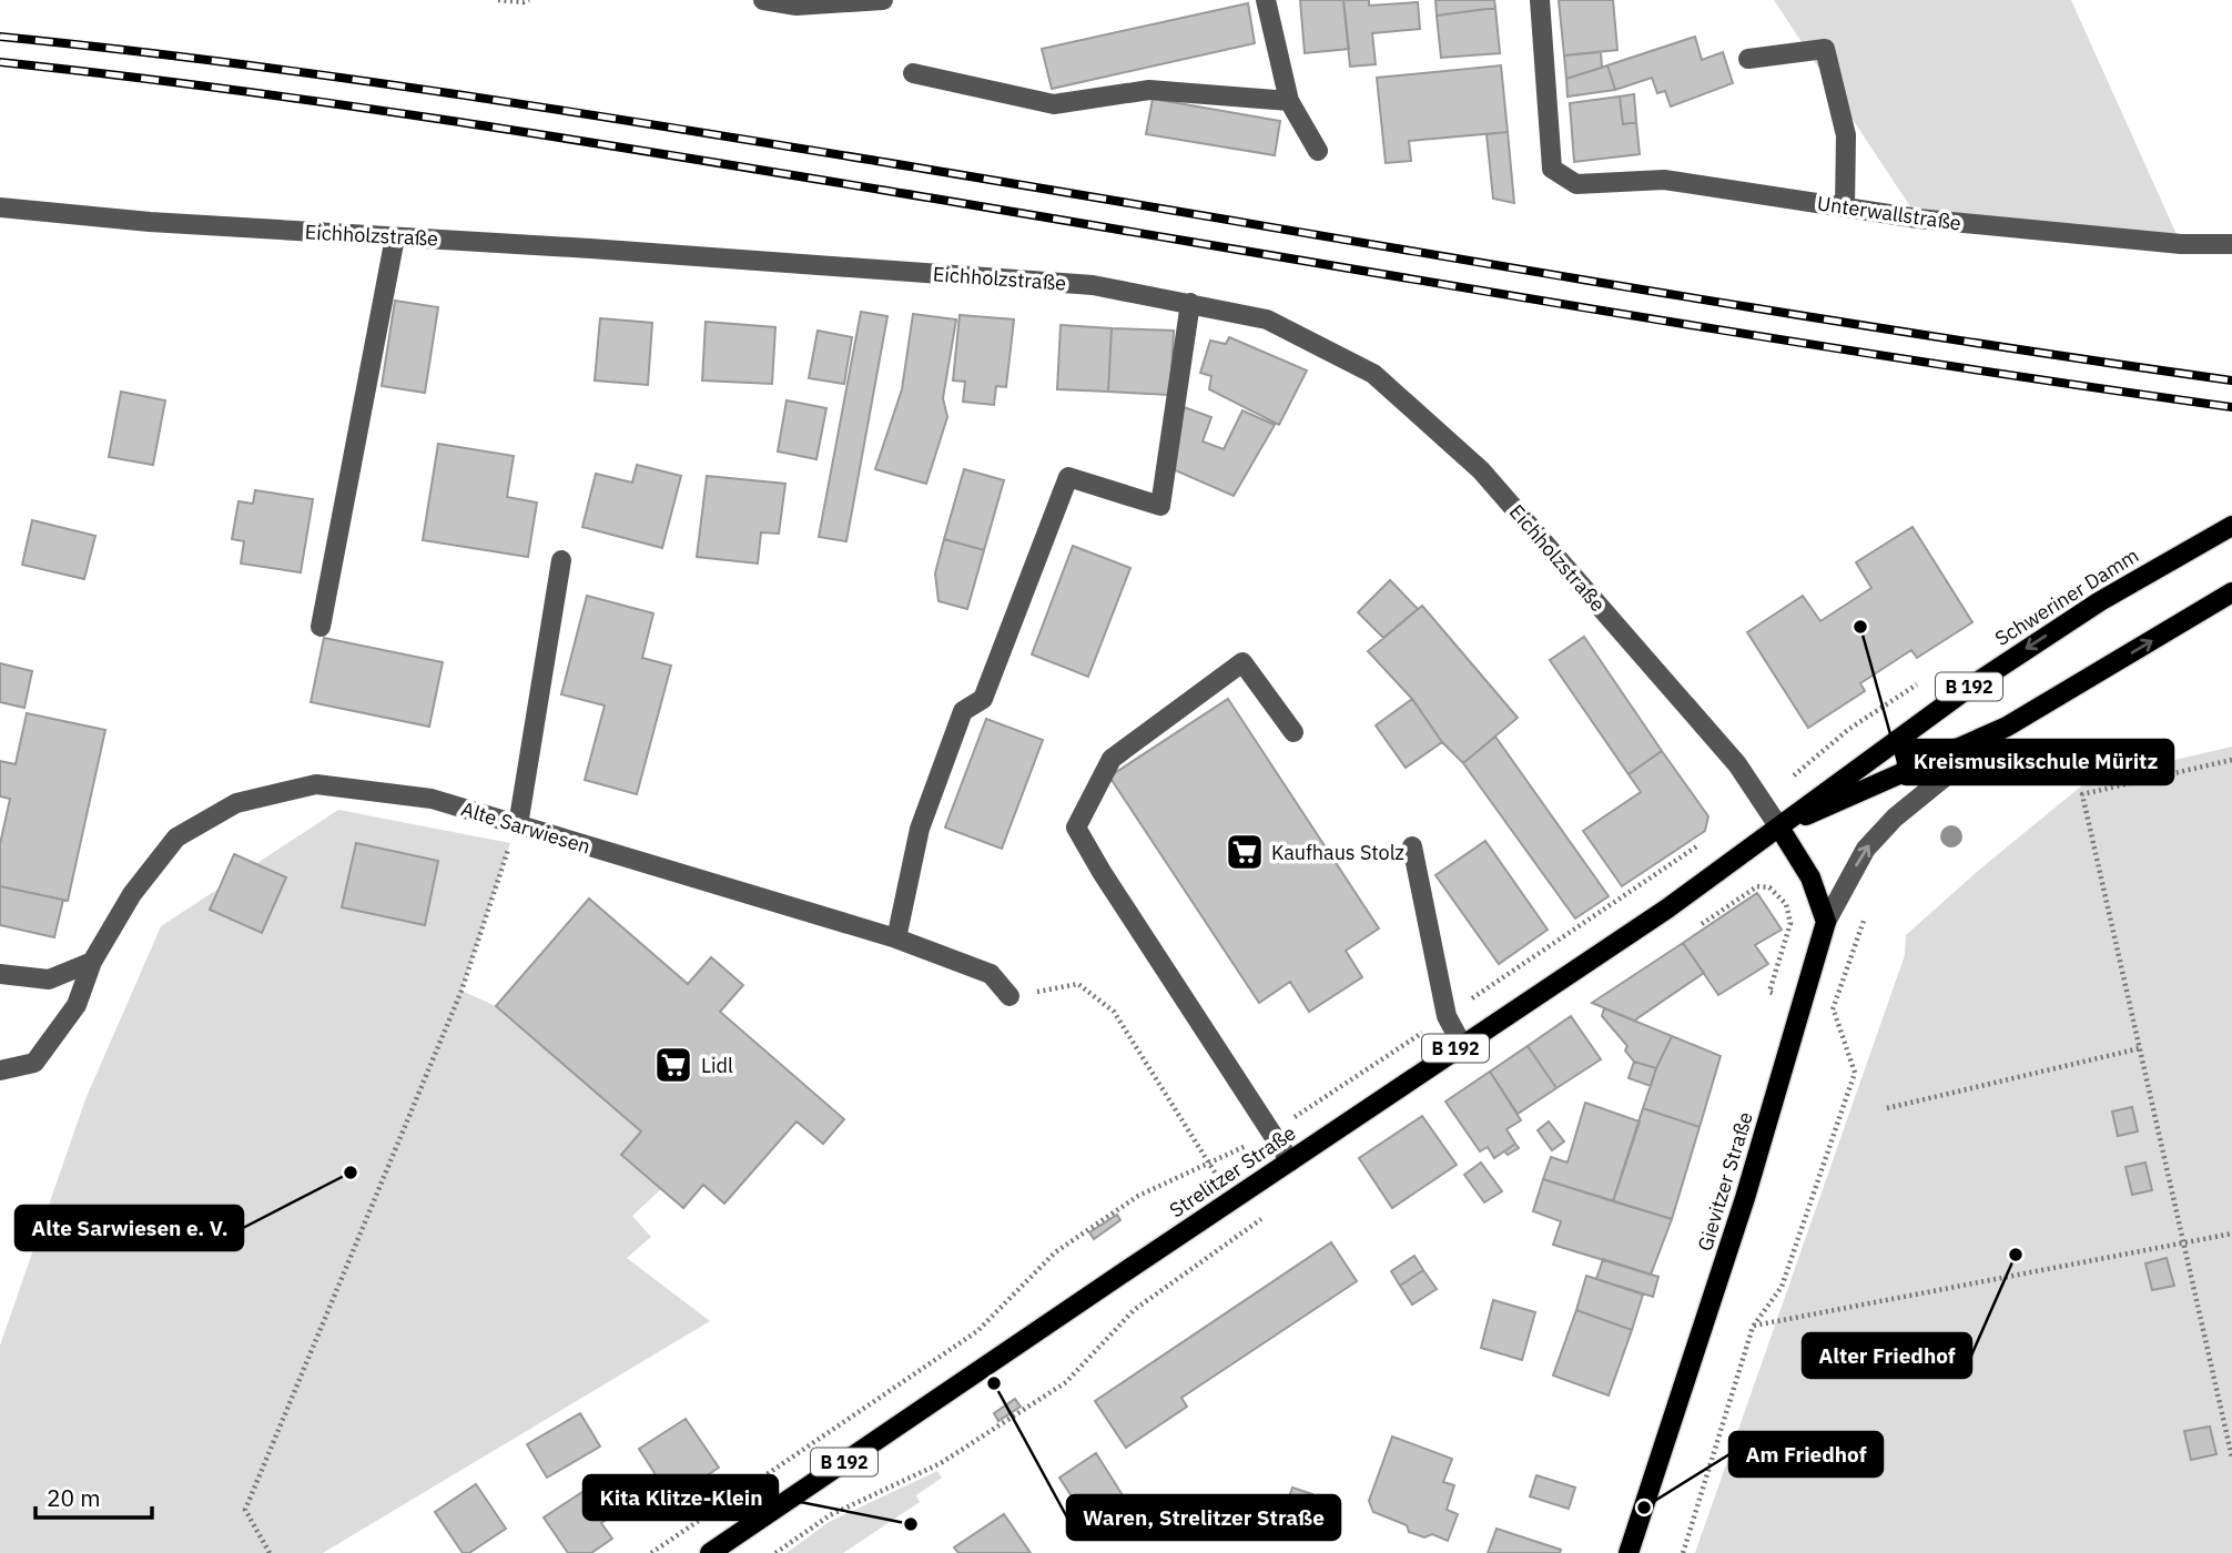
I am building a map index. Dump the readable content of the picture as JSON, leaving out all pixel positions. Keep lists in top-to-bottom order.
{
  "streets": {
    "main road": [
      "Schweriner Damm",
      "B 192",
      "Strelitzer Straße",
      "Gievitzer Straße"
    ],
    "street": ["Unterwallstraße", "Eichholzstraße", "Alte Sarwiesen"]
  },
  "crossings": [
    ["Eichholzstraße", "Schweriner Damm"],
    ["Eichholzstraße", "B 192"],
    ["Eichholzstraße", "Strelitzer Straße"],
    ["Schweriner Damm", "B 192"],
    ["Schweriner Damm", "Strelitzer Straße"],
    ["B 192", "Strelitzer Straße"]
  ],
  "places": {
    "other": [
      "Kreismusikschule Müritz",
      "Alte Sarwiesen e. V.",
      "Alter Friedhof",
      "Waren, Strelitzer Straße",
      "Am Friedhof",
      "Kita Klitze-Klein"
    ],
    "supermarket": ["Kaufhaus Stolz", "Lidl"]
  },
  "scale_bar": "20 m"
}
